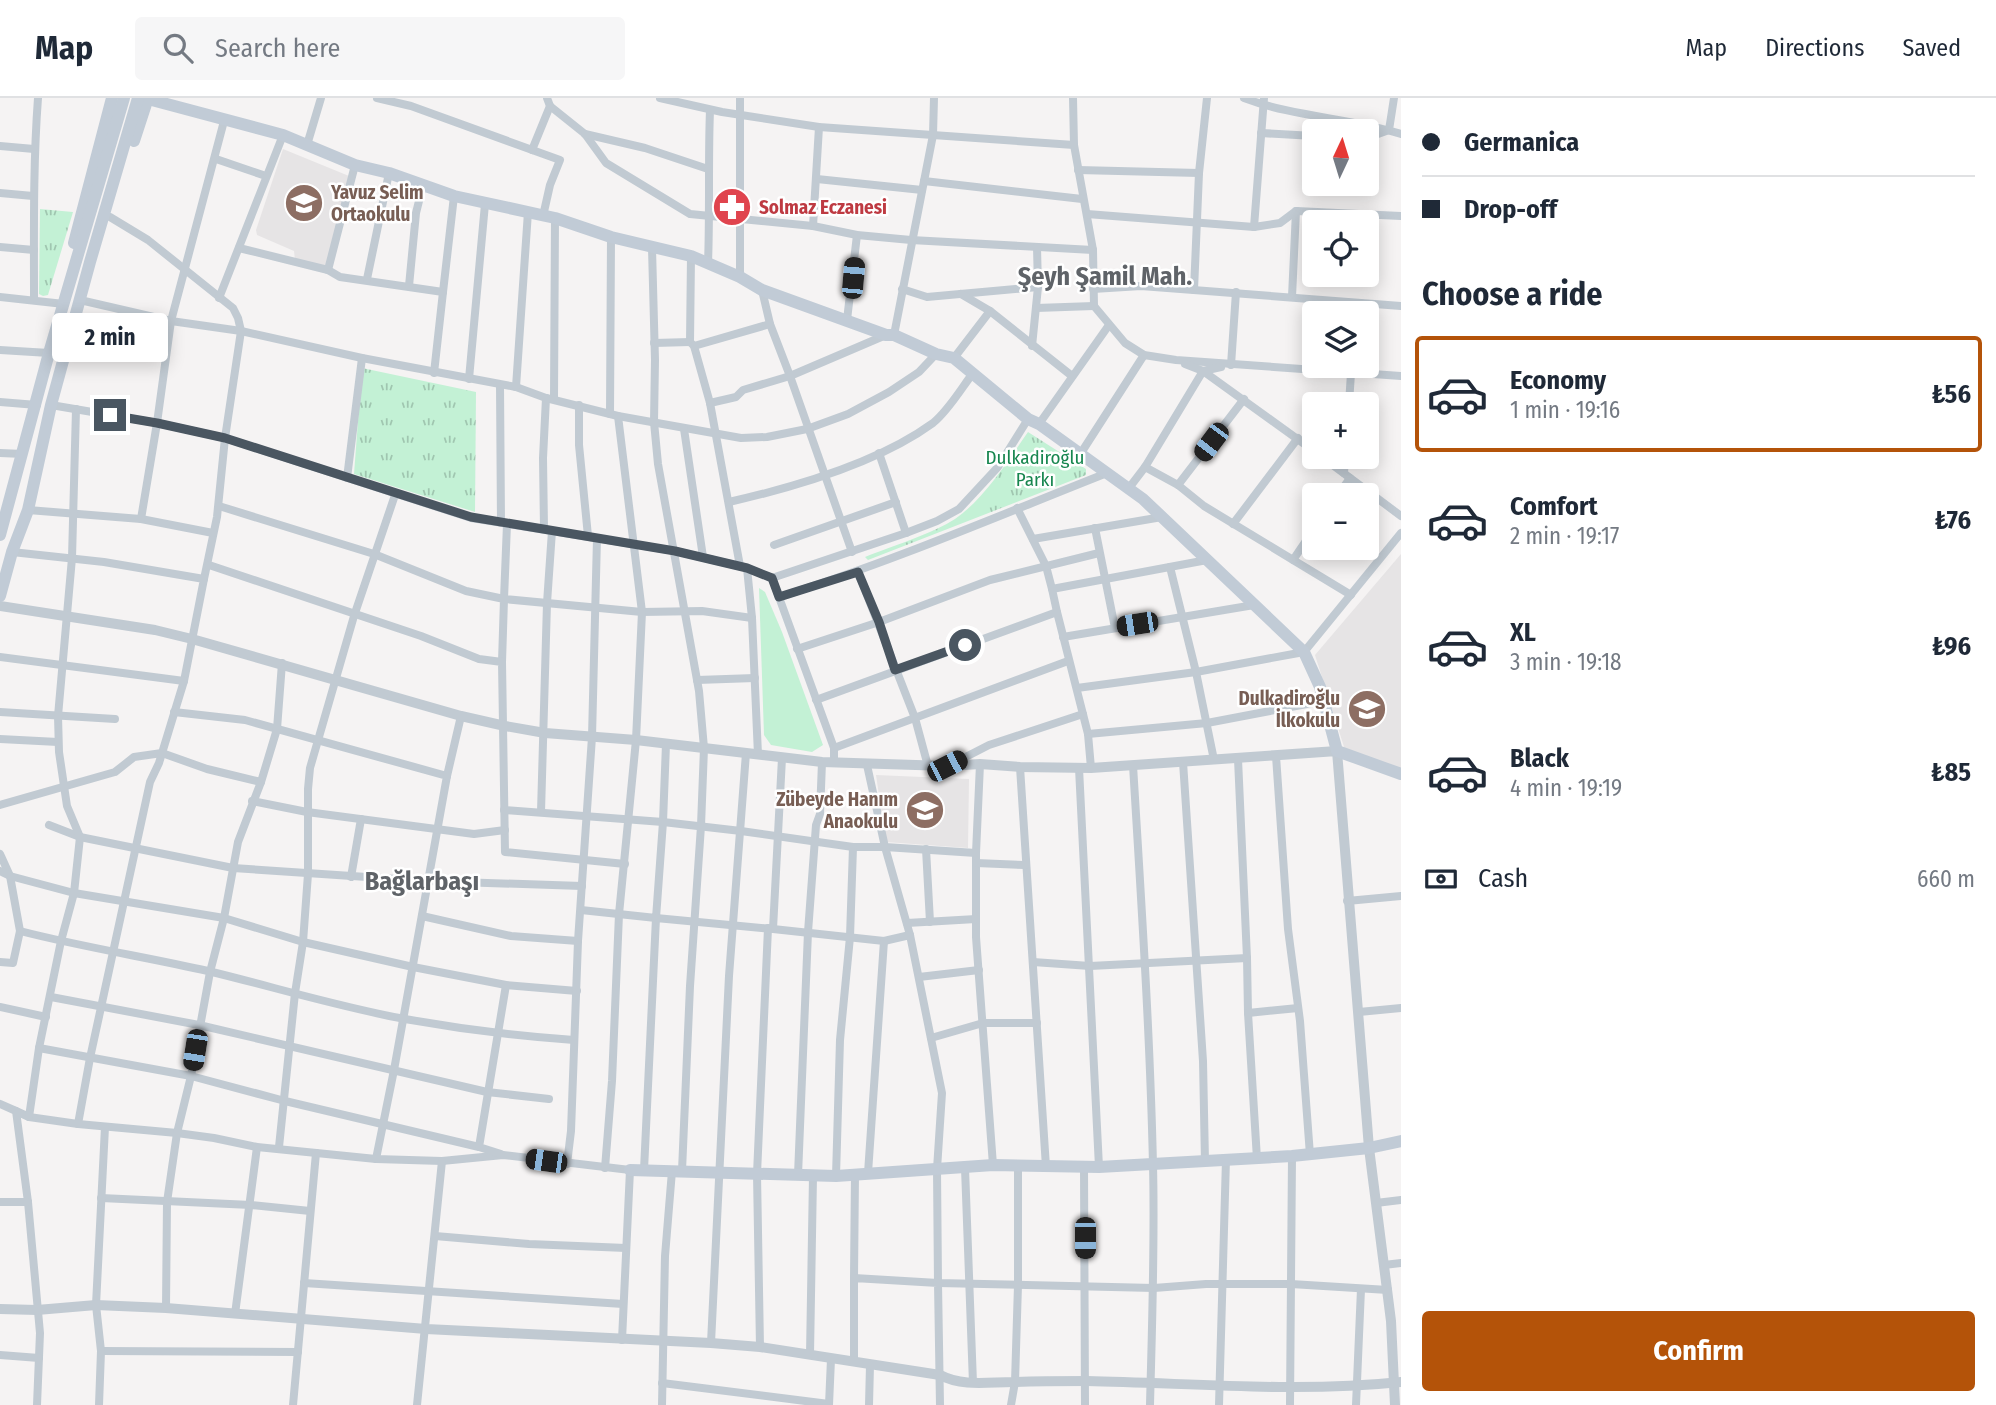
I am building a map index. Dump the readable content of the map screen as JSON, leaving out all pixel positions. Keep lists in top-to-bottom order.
{
  "districts": ["Şeyh Şamil Mah.", "Bağlarbaşı"],
  "parks": ["Dulkadiroğlu Parkı"],
  "places": {
    "school or university": ["Yavuz Selim Ortaokulu", "Dulkadiroğlu İlkokulu", "Zübeyde Hanım Anaokulu"],
    "pharmacy": ["Solmaz Eczanesi"]
  },
  "north": "top",
  "page": {
    "header": "Map",
    "search": "Search here",
    "nav": ["Map", "Directions", "Saved"],
    "banner": ["Germanica", "Drop-off"],
    "map_buttons": ["+", "−"],
    "heading": "Choose a ride",
    "bubble": "2 min",
    "list": [
      {
        "name": "Economy",
        "note": "1 min · 19:16",
        "value": "₺56"
      },
      {
        "name": "Comfort",
        "note": "2 min · 19:17",
        "value": "₺76"
      },
      {
        "name": "XL",
        "note": "3 min · 19:18",
        "value": "₺96"
      },
      {
        "name": "Black",
        "note": "4 min · 19:19",
        "value": "₺85"
      }
    ],
    "pay": ["Cash", "660 m"],
    "buttons": "Confirm"
  }
}
